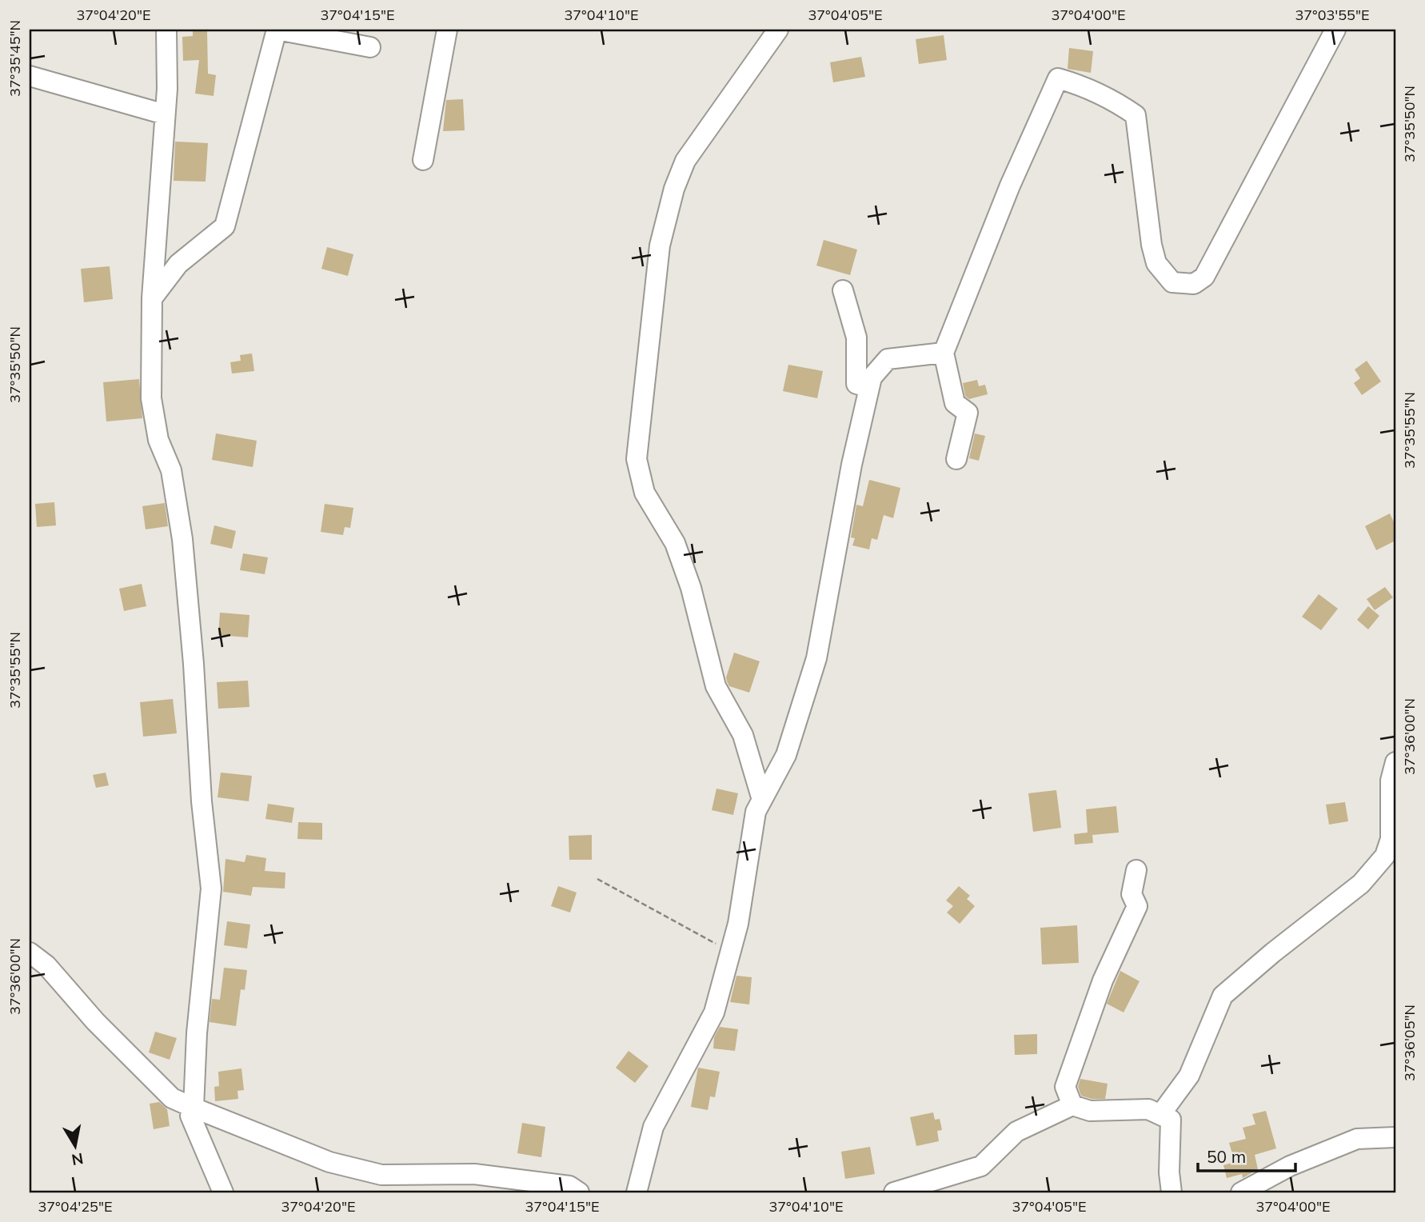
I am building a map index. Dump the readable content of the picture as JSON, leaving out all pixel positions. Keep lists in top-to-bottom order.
{
  "scale_bar": "50 m",
  "north": "bottom",
  "coordinates": [
    "37°04'20\"E",
    "37°04'15\"E",
    "37°04'10\"E",
    "37°04'05\"E",
    "37°04'00\"E",
    "37°03'55\"E",
    "37°35'45\"N",
    "37°35'50\"N",
    "37°35'55\"N",
    "37°36'00\"N",
    "37°36'05\"N",
    "37°04'25\"E"
  ]
}
